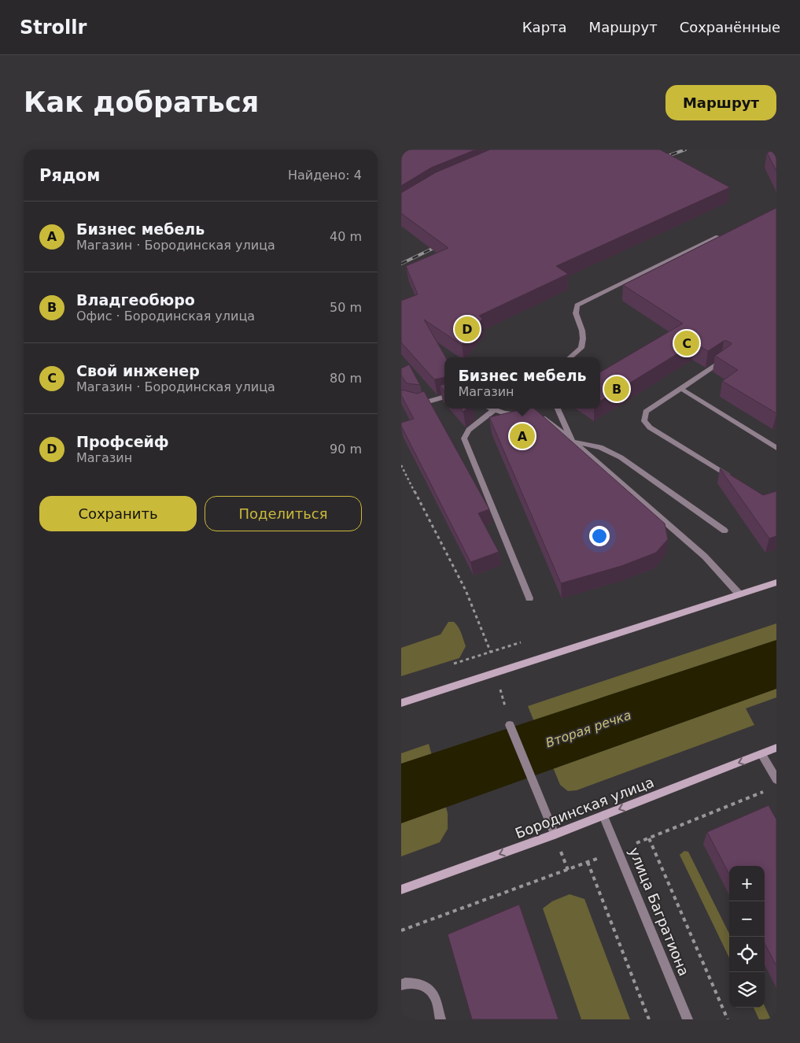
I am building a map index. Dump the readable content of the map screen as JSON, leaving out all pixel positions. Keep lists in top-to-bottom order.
{
  "streets": {
    "main road": ["Бородинская улица"],
    "street": ["улица Багратиона"]
  },
  "crossings": [
    ["Бородинская улица", "улица Багратиона"]
  ],
  "one_way": ["Бородинская улица"],
  "water": ["Вторая речка"],
  "page": {
    "header": "Strollr",
    "nav": ["Карта", "Маршрут", "Сохранённые"],
    "buttons": [
      "Маршрут",
      ["Сохранить", "Поделиться"]
    ],
    "title": "Как добраться",
    "heading": ["Рядом", "Найдено: 4"],
    "list": [
      {
        "mark": "A",
        "name": "Бизнес мебель",
        "note": "Магазин · Бородинская улица",
        "value": "40 m"
      },
      {
        "mark": "B",
        "name": "Владгеобюро",
        "note": "Офис · Бородинская улица",
        "value": "50 m"
      },
      {
        "mark": "C",
        "name": "Свой инженер",
        "note": "Магазин · Бородинская улица",
        "value": "80 m"
      },
      {
        "mark": "D",
        "name": "Профсейф",
        "note": "Магазин",
        "value": "90 m"
      }
    ],
    "pins": [
      "D",
      "C",
      "B",
      "A"
    ],
    "popup": ["Бизнес мебель", "Магазин"],
    "map_buttons": ["+", "−"]
  }
}
